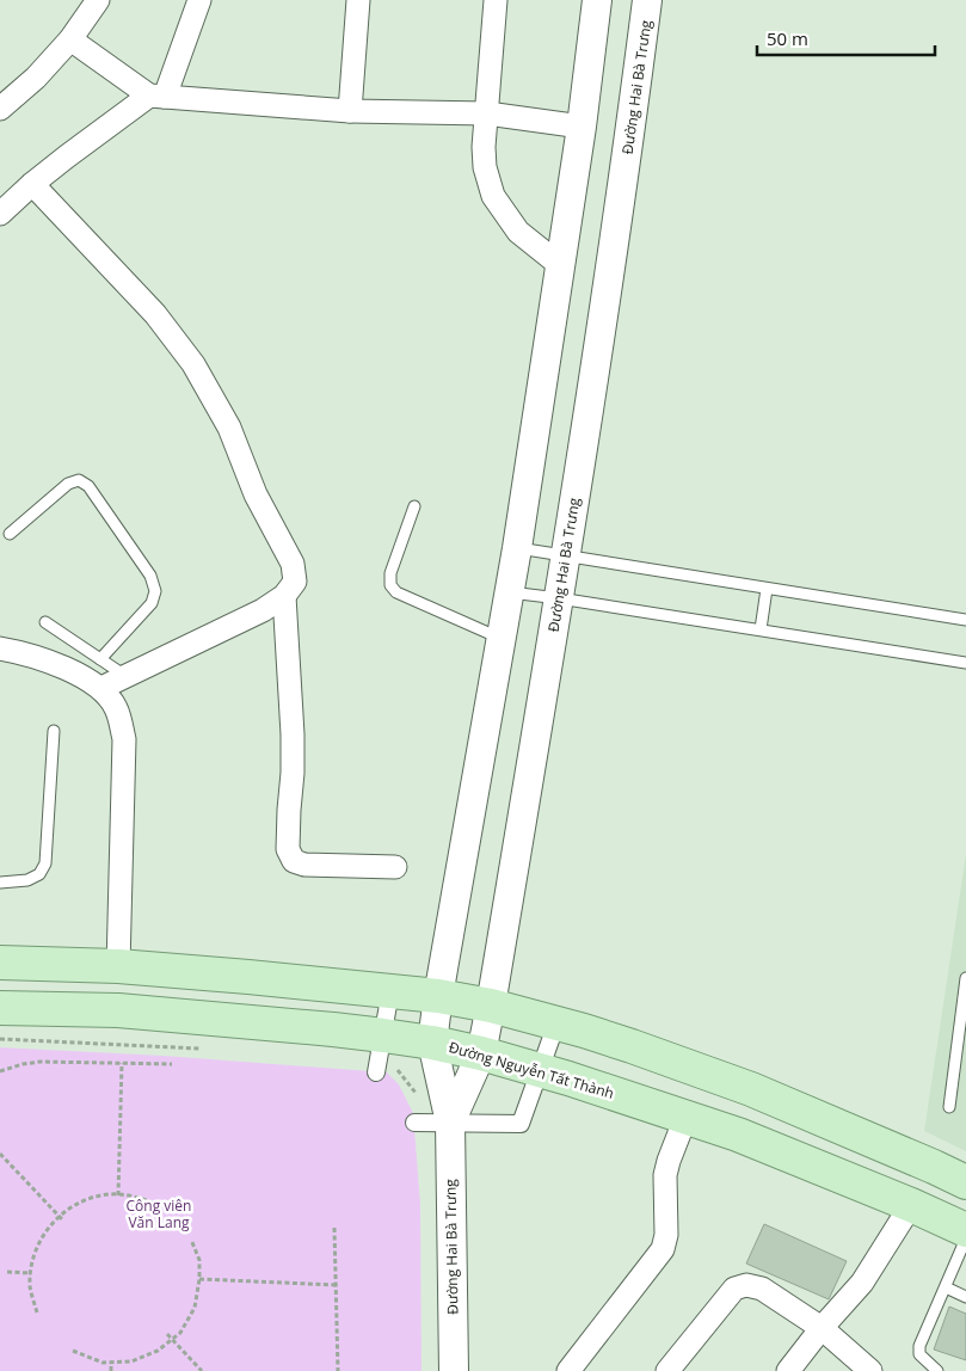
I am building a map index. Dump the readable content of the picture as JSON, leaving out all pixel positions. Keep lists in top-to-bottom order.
{
  "streets": {
    "main road": ["Đường Nguyễn Tất Thành"],
    "street": ["Đường Hai Bà Trưng"]
  },
  "crossings": [
    ["Đường Hai Bà Trưng", "Đường Nguyễn Tất Thành"]
  ],
  "parks": ["Công viên Văn Lang"],
  "scale_bar": "50 m"
}
